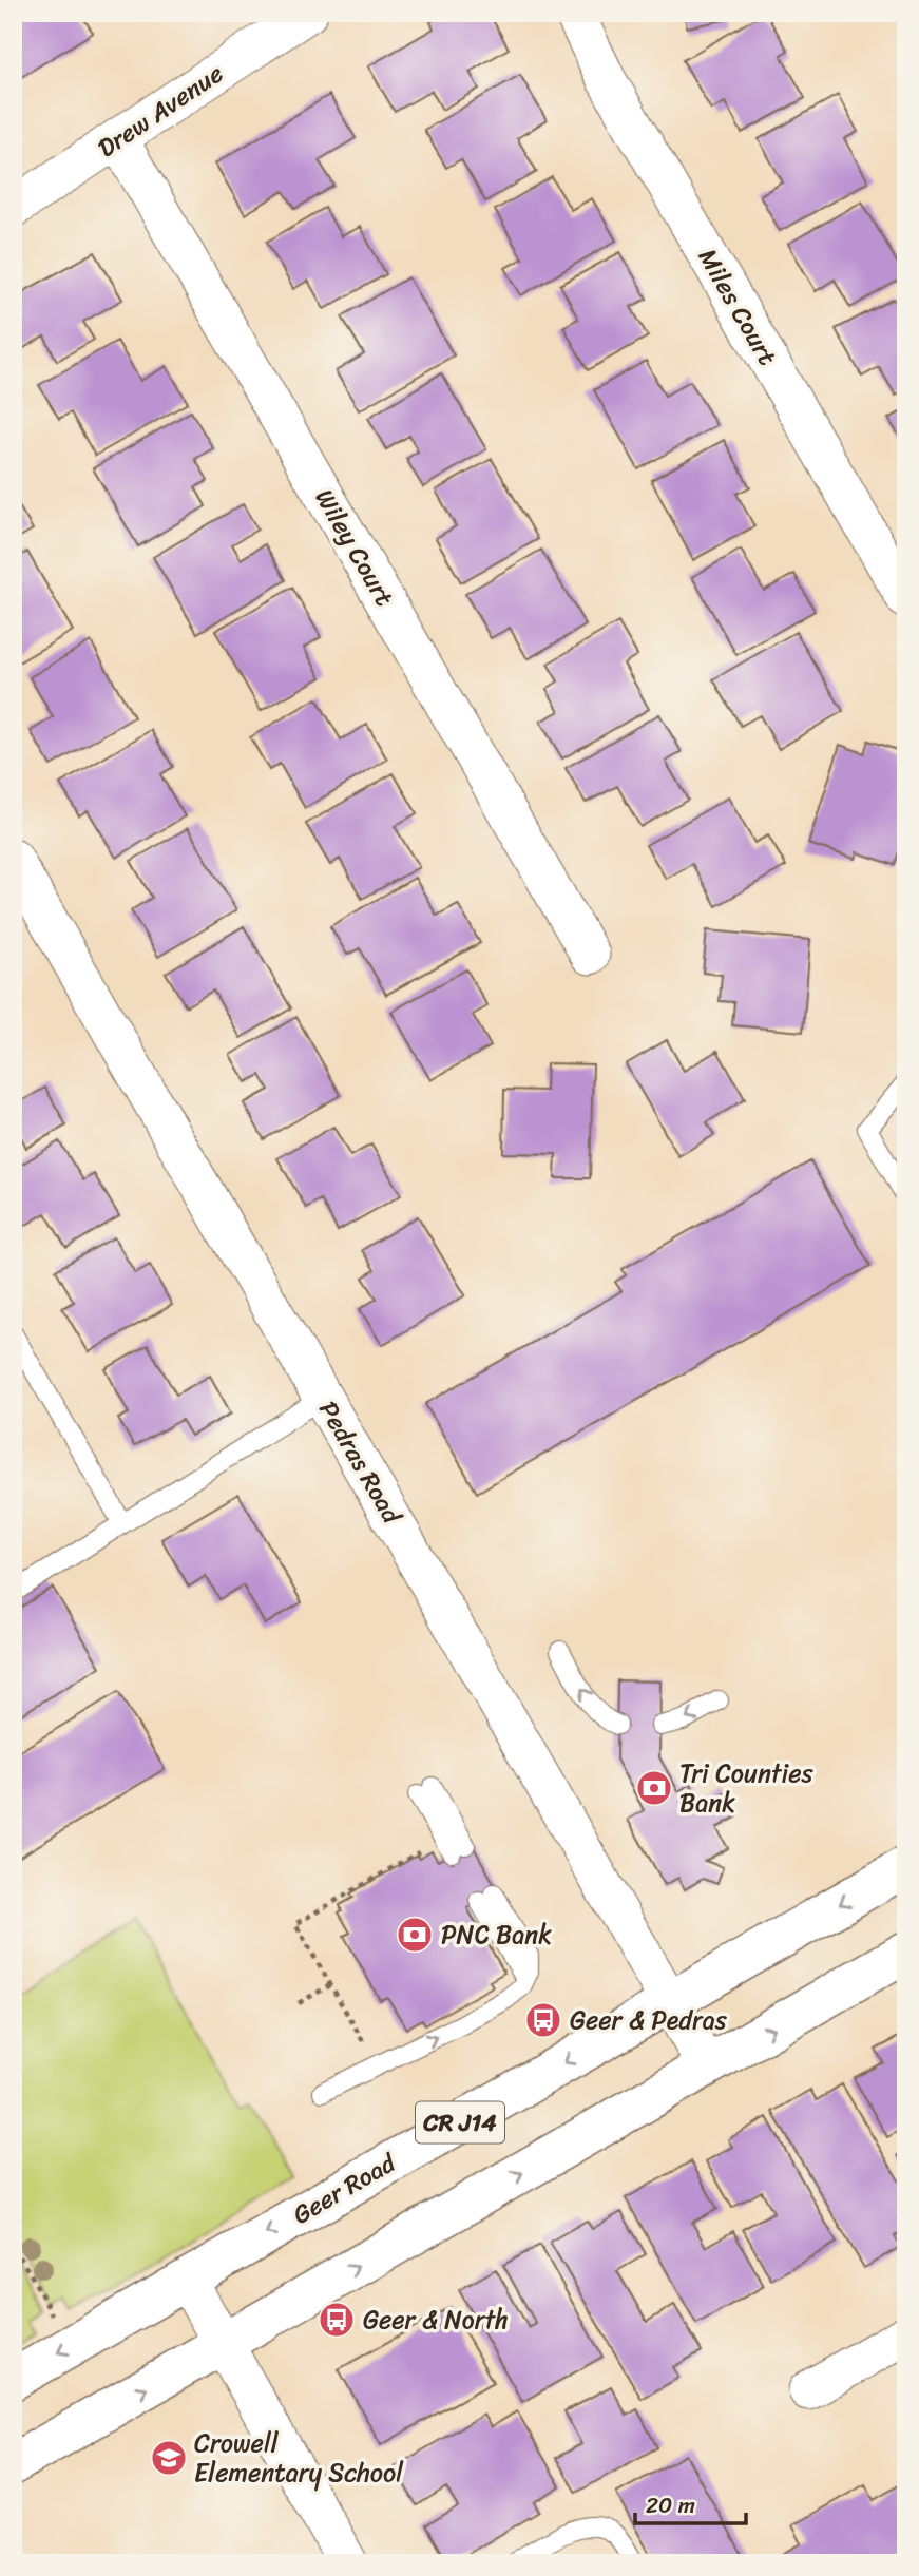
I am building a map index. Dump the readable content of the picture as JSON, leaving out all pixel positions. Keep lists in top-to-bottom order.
{
  "streets": {
    "main road": ["CR J14", "Geer Road"],
    "street": [
      "Drew Avenue",
      "Miles Court",
      "Wiley Court",
      "Pedras Road"
    ]
  },
  "crossings": [
    ["Drew Avenue", "Wiley Court"],
    ["Pedras Road", "CR J14"],
    ["Pedras Road", "Geer Road"]
  ],
  "places": {
    "bank": ["Tri Counties Bank", "PNC Bank"],
    "bus stop": ["Geer & Pedras", "Geer & North"],
    "school or university": ["Crowell Elementary School"]
  },
  "scale_bar": "20 m"
}
